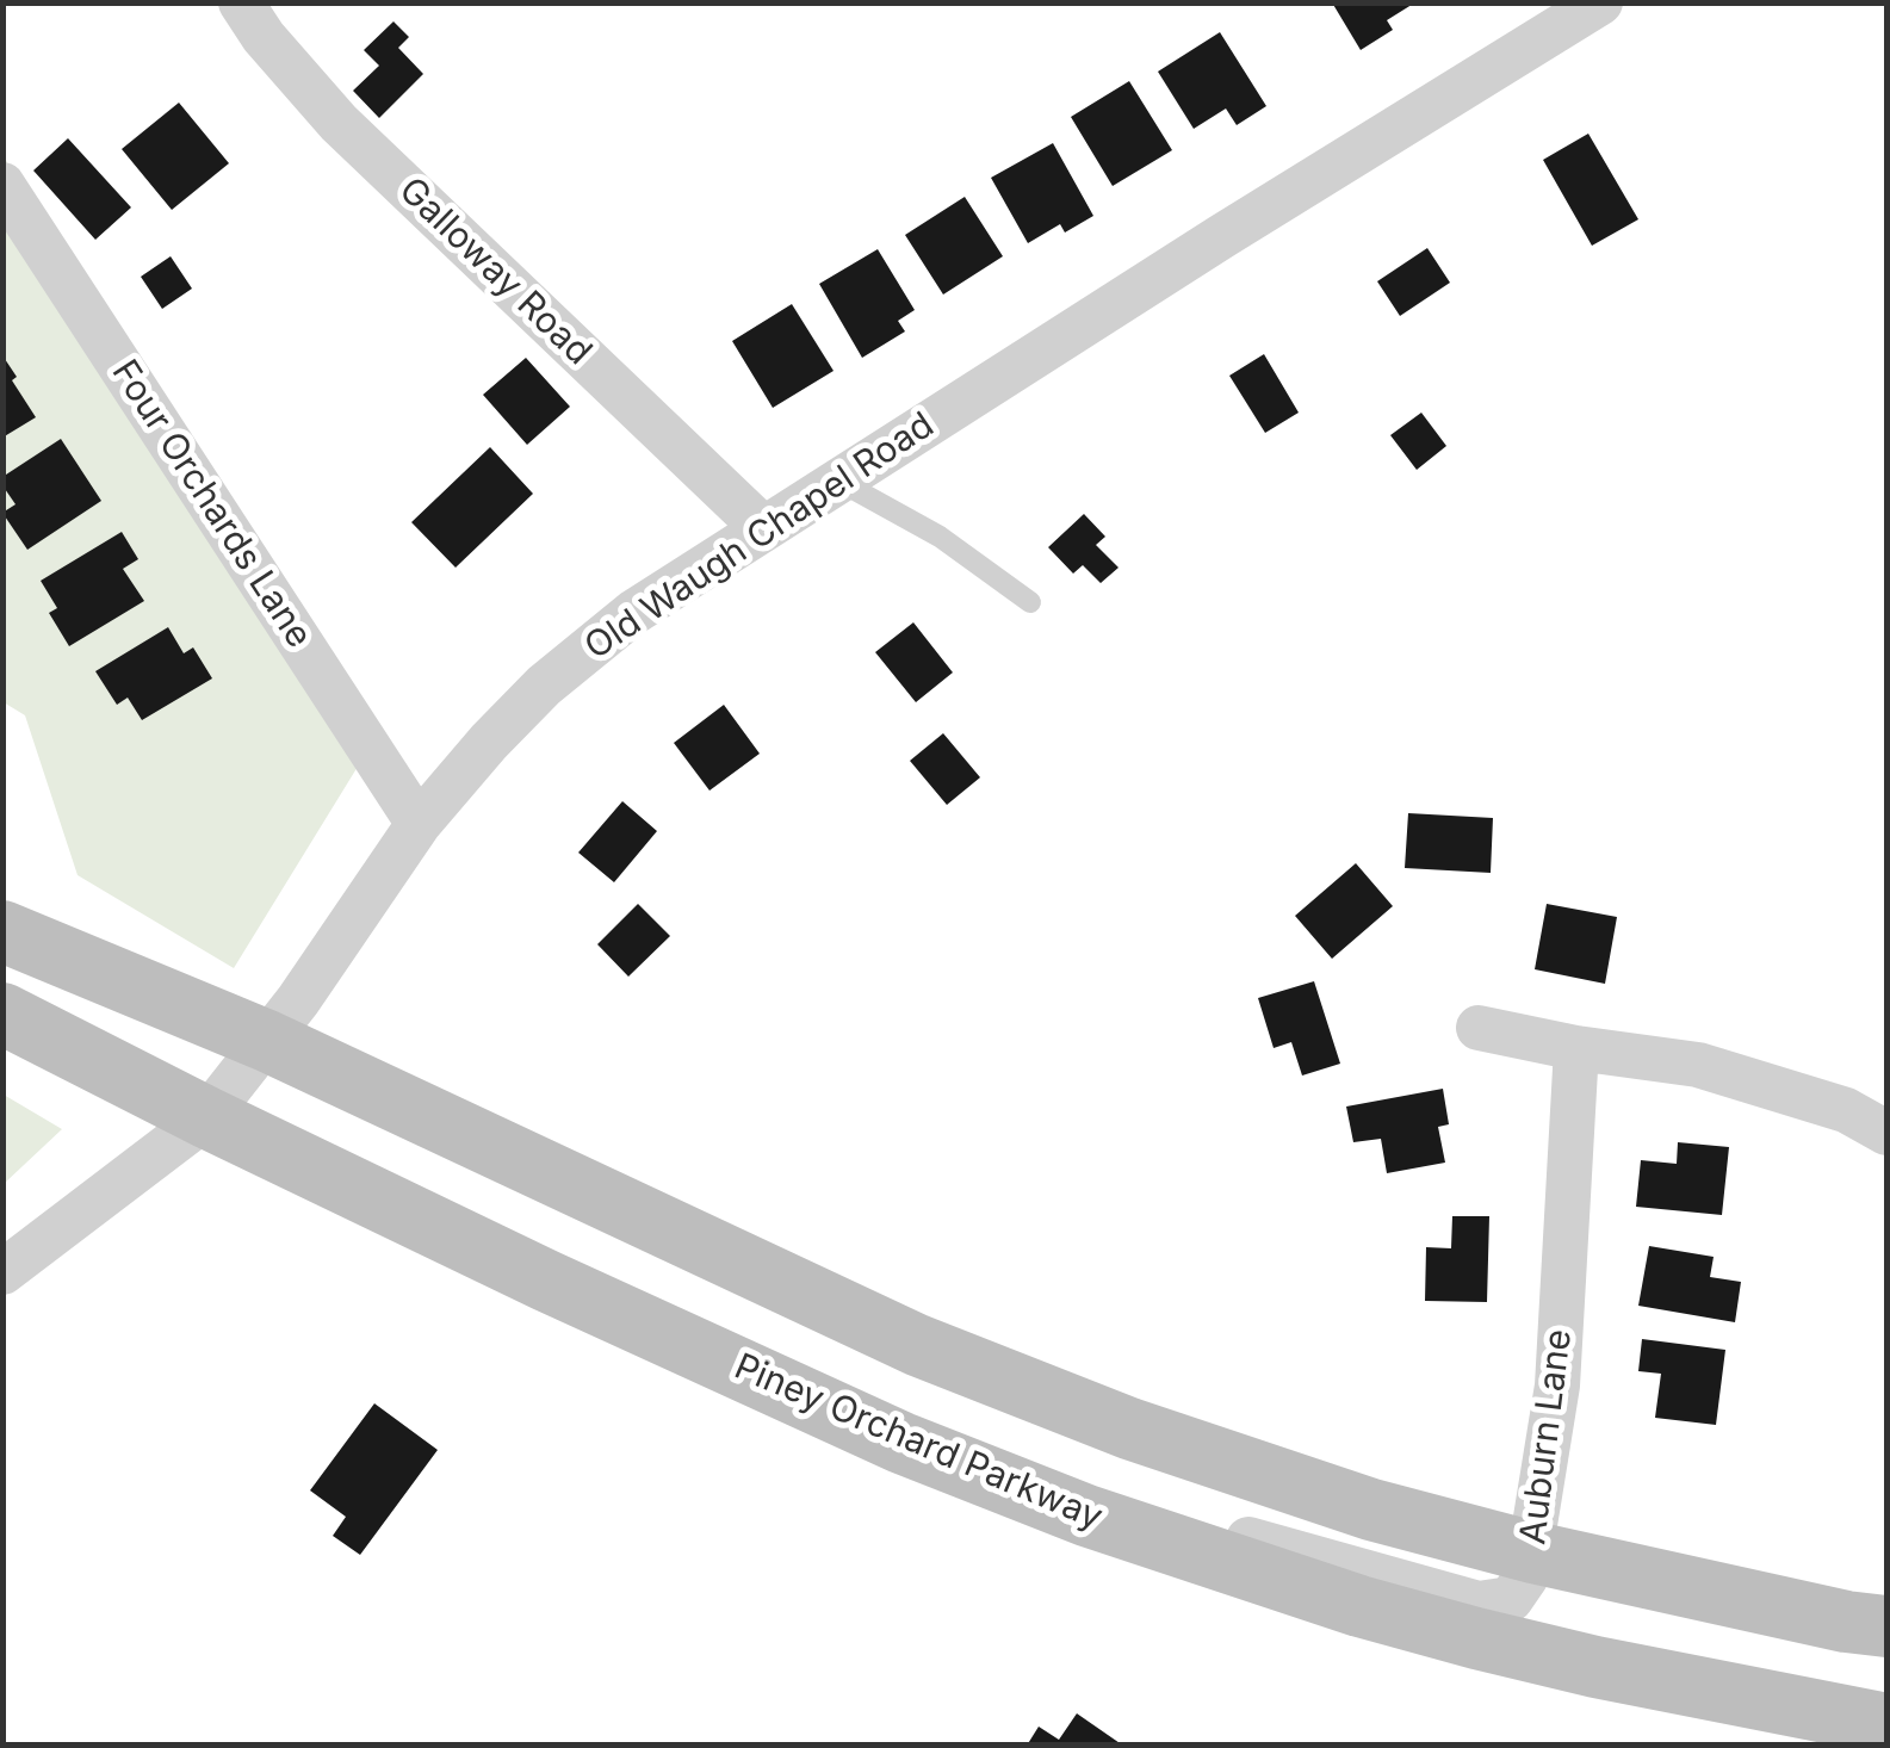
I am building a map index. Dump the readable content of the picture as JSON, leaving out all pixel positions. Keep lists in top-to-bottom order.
{
  "streets": {
    "main road": ["Piney Orchard Parkway"],
    "street": [
      "Galloway Road",
      "Four Orchards Lane",
      "Old Waugh Chapel Road",
      "Auburn Lane"
    ]
  },
  "crossings": [
    ["Galloway Road", "Old Waugh Chapel Road"],
    ["Four Orchards Lane", "Old Waugh Chapel Road"],
    ["Old Waugh Chapel Road", "Piney Orchard Parkway"],
    ["Auburn Lane", "Piney Orchard Parkway"]
  ]
}
